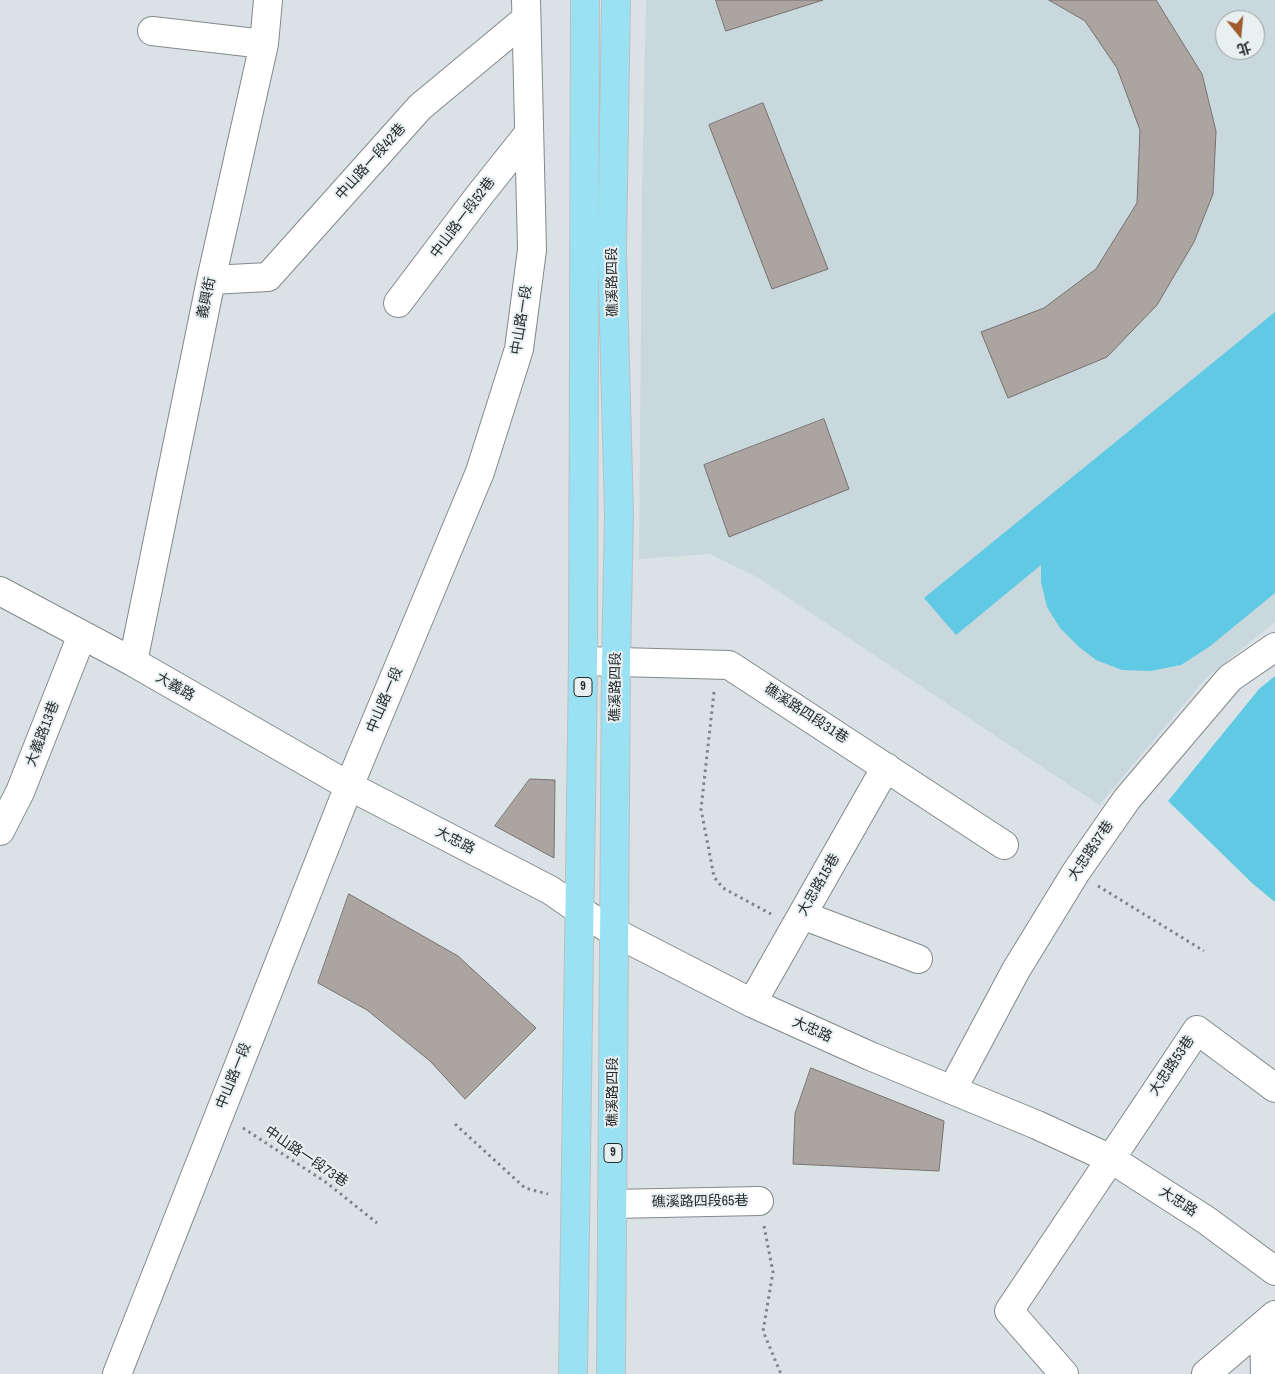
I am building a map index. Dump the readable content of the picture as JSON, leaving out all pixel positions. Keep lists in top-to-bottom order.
{
  "streets": {
    "main road": ["礁溪路四段", "9"],
    "street": [
      "中山路一段42巷",
      "中山路一段52巷",
      "義興街",
      "中山路一段",
      "大義路",
      "礁溪路四段31巷",
      "大義路13巷",
      "大忠路",
      "大忠路37巷",
      "大忠路15巷",
      "大忠路53巷",
      "礁溪路四段65巷"
    ],
    "path": ["中山路一段73巷"]
  },
  "crossings": [
    ["中山路一段42巷", "義興街"],
    ["中山路一段42巷", "中山路一段"],
    ["中山路一段52巷", "中山路一段"],
    ["礁溪路四段", "礁溪路四段31巷"],
    ["礁溪路四段", "大忠路"],
    ["礁溪路四段", "礁溪路四段65巷"],
    ["義興街", "大義路"],
    ["中山路一段", "大義路"],
    ["中山路一段", "大忠路"],
    ["中山路一段", "中山路一段73巷"],
    ["大義路", "大義路13巷"],
    ["大義路", "大忠路"],
    ["礁溪路四段31巷", "大忠路15巷"],
    ["大忠路", "大忠路37巷"],
    ["大忠路", "大忠路15巷"],
    ["大忠路", "大忠路53巷"]
  ],
  "north": "bottom"
}
